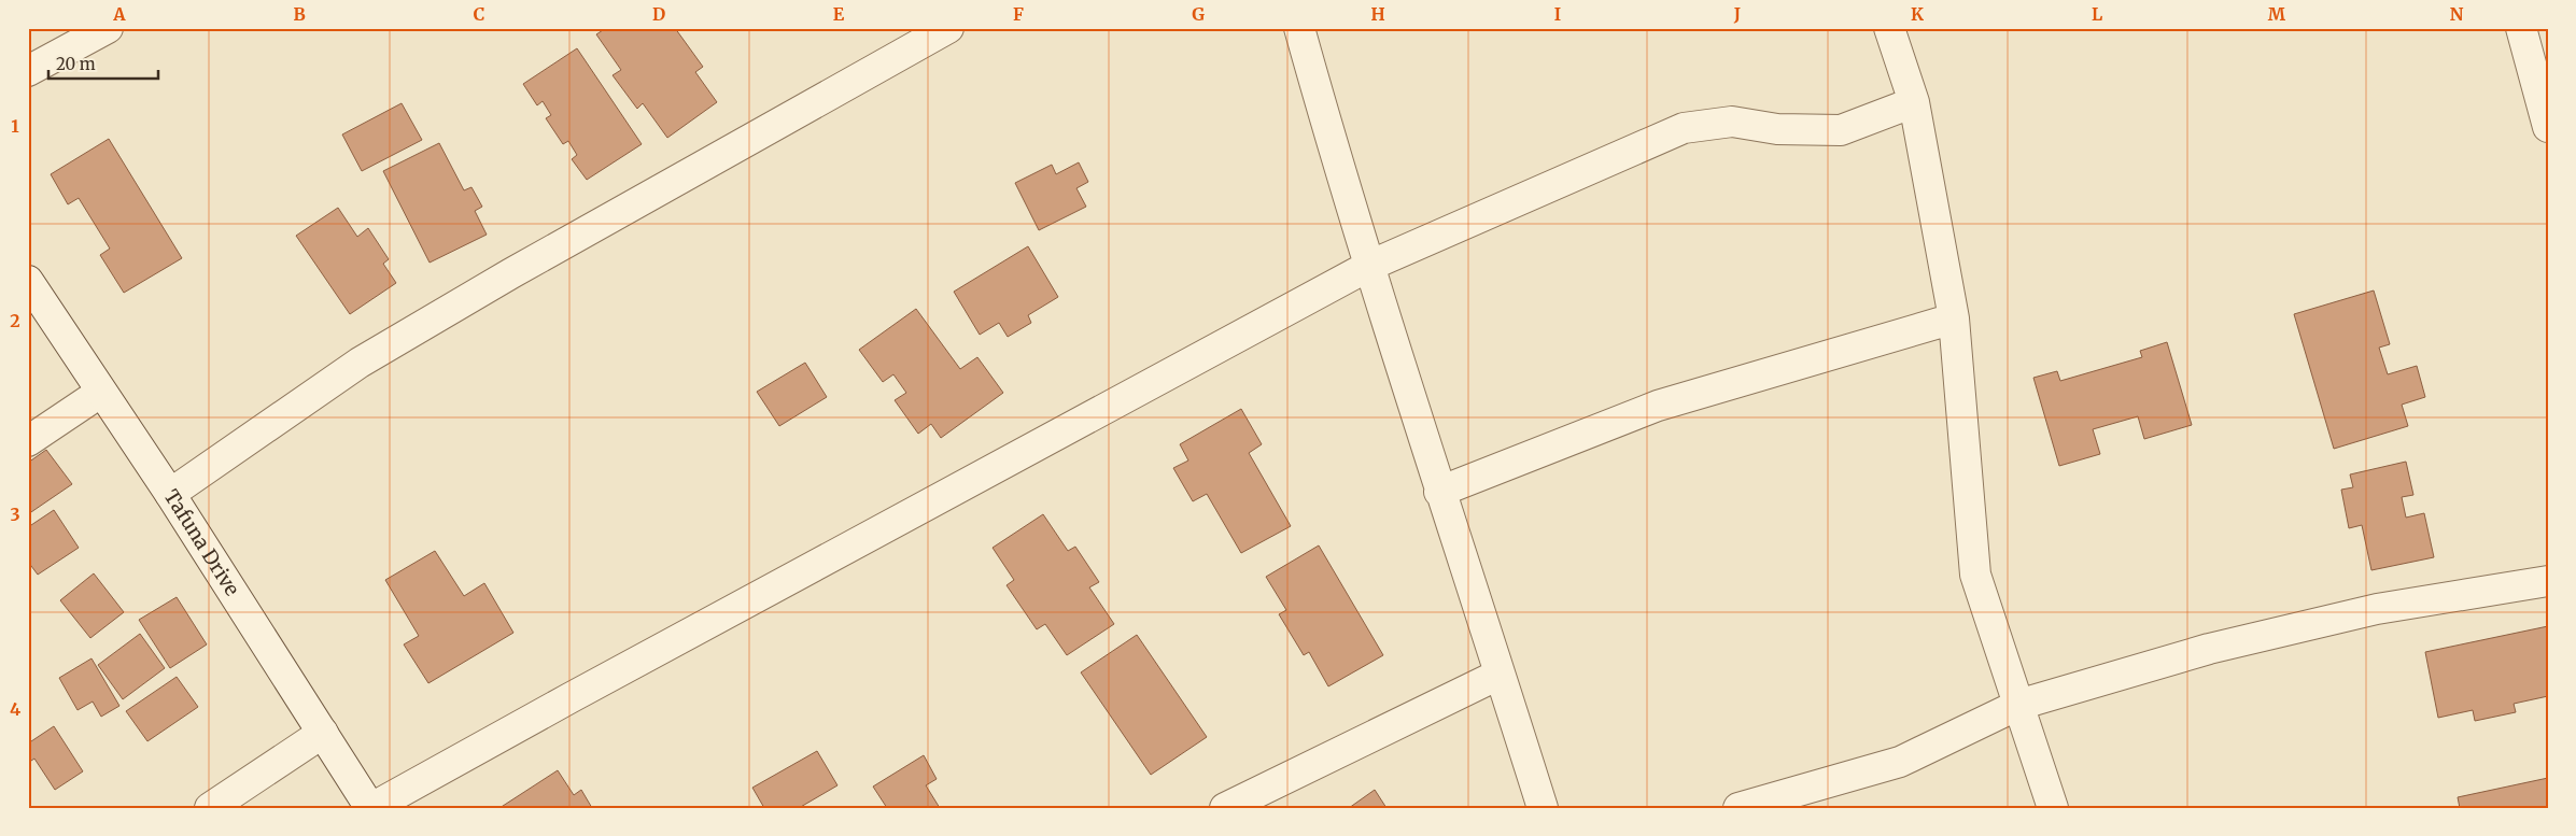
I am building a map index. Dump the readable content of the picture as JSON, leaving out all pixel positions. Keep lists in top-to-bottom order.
{
  "streets": {
    "street": ["Tafuna Drive"]
  },
  "scale_bar": "20 m",
  "grid": {
    "columns": [
      "A",
      "B",
      "C",
      "D",
      "E",
      "F",
      "G",
      "H",
      "I",
      "J",
      "K",
      "L",
      "M",
      "N"
    ],
    "rows": [
      "1",
      "2",
      "3",
      "4"
    ]
  }
}
